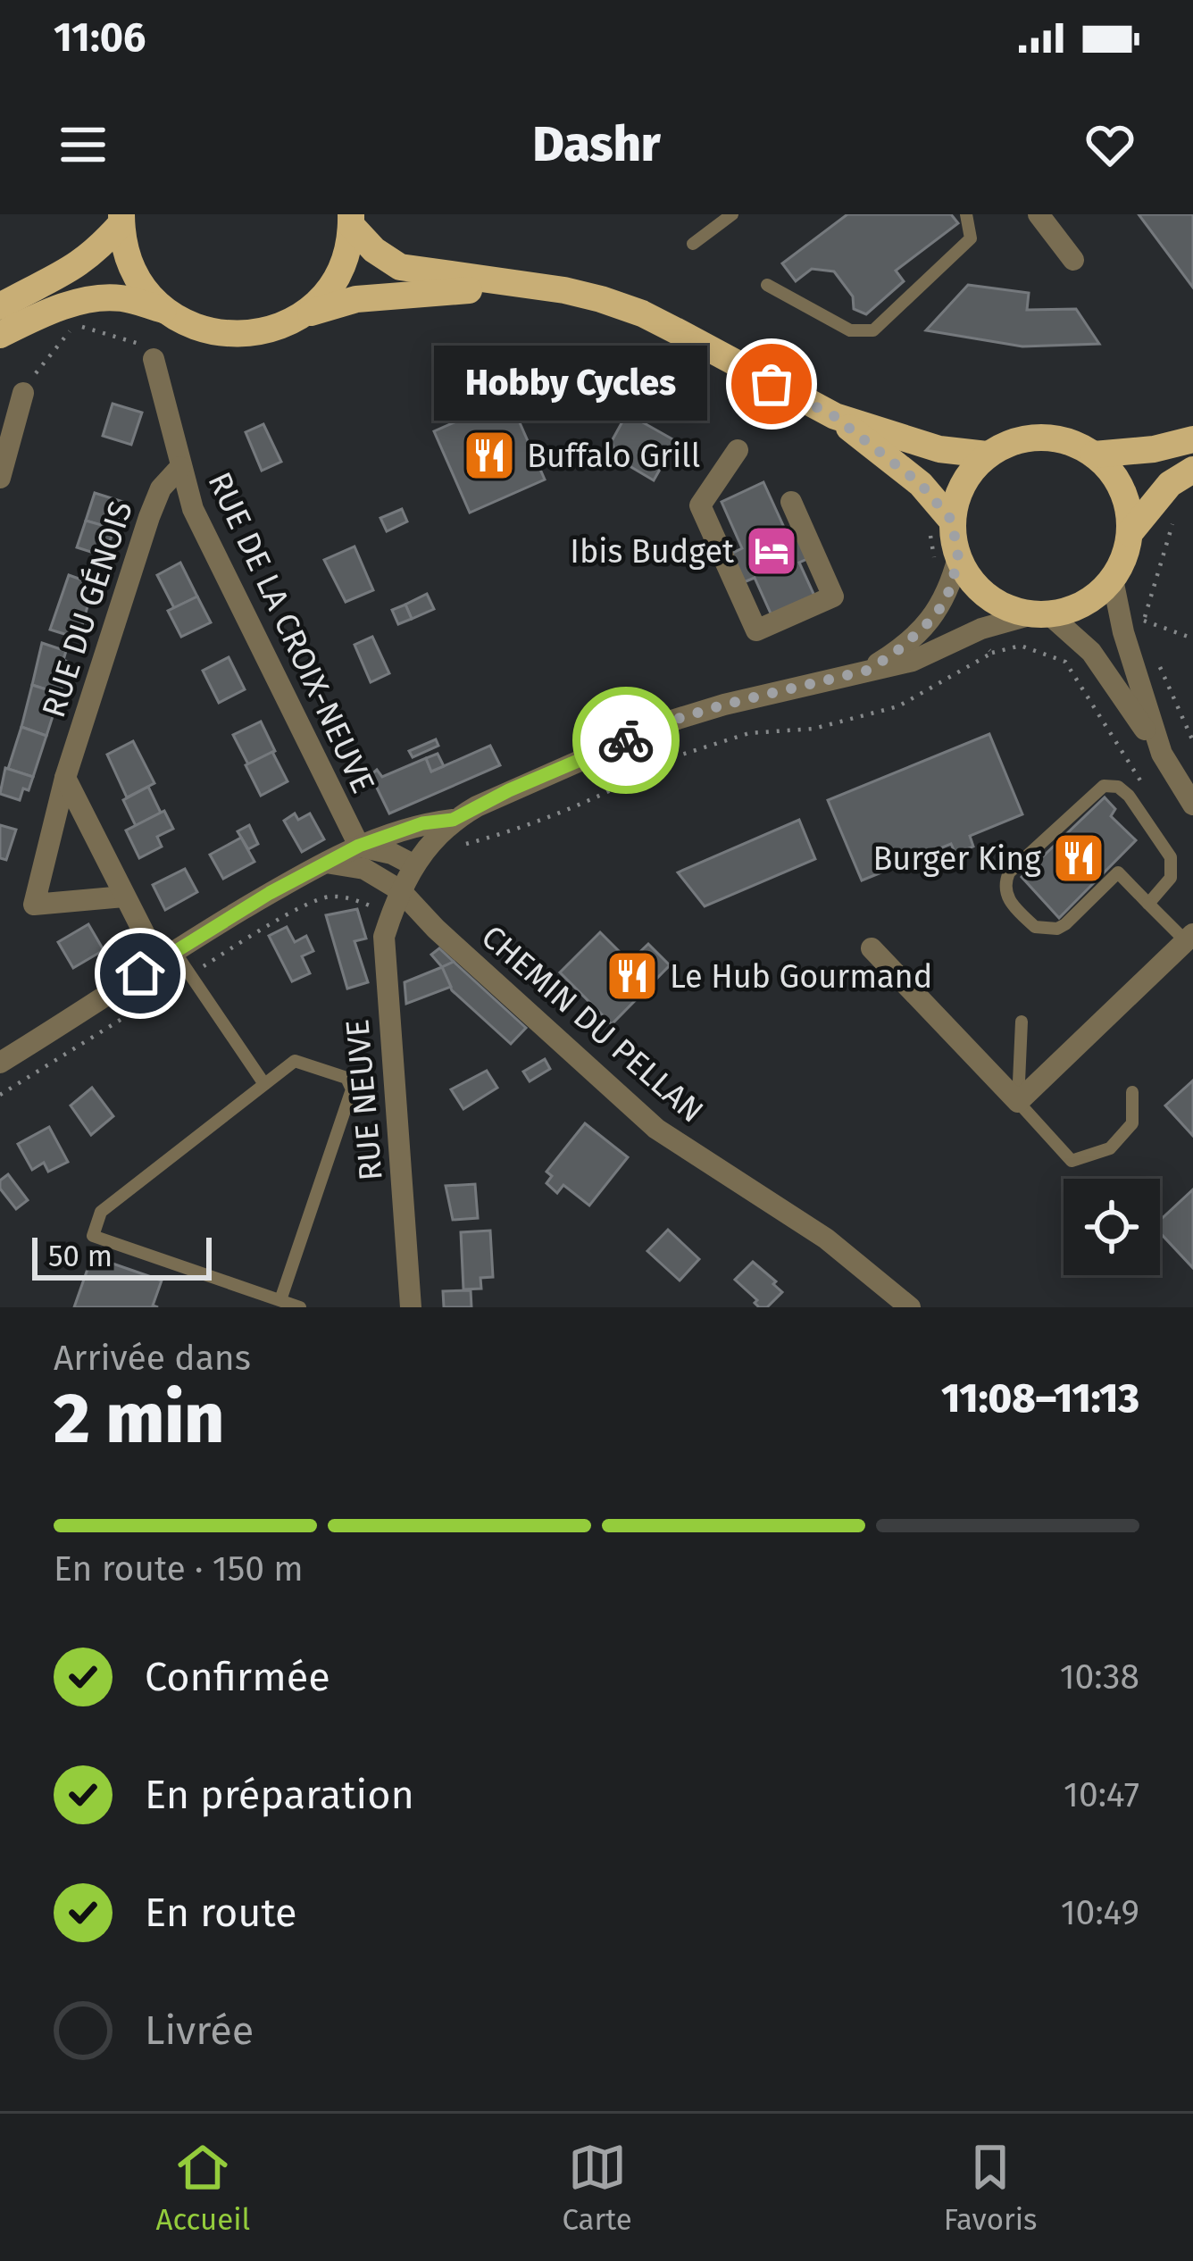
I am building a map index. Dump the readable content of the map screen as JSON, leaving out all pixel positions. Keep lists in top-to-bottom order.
{
  "streets": {
    "street": [
      "RUE DU GÉNOIS",
      "RUE DE LA CROIX-NEUVE",
      "CHEMIN DU PELLAN",
      "RUE NEUVE"
    ]
  },
  "crossings": [
    ["RUE DU GÉNOIS", "RUE DE LA CROIX-NEUVE"],
    ["CHEMIN DU PELLAN", "RUE NEUVE"]
  ],
  "places": {
    "other": ["Hobby Cycles"],
    "restaurant": ["Buffalo Grill", "Burger King", "Le Hub Gourmand"],
    "hotel": ["Ibis Budget"]
  },
  "scale_bar": "50 m",
  "page": {
    "status": "11:06",
    "header": "Dashr",
    "bubble": "Hobby Cycles",
    "scale": "50 m",
    "heading": ["2 min", "Arrivée dans", "11:08–11:13"],
    "bar": "En route · 150 m",
    "list": [
      ["Confirmée", "10:38"],
      ["En préparation", "10:47"],
      ["En route", "10:49"],
      "Livrée"
    ],
    "tabs": ["Accueil", "Carte", "Favoris"]
  }
}
